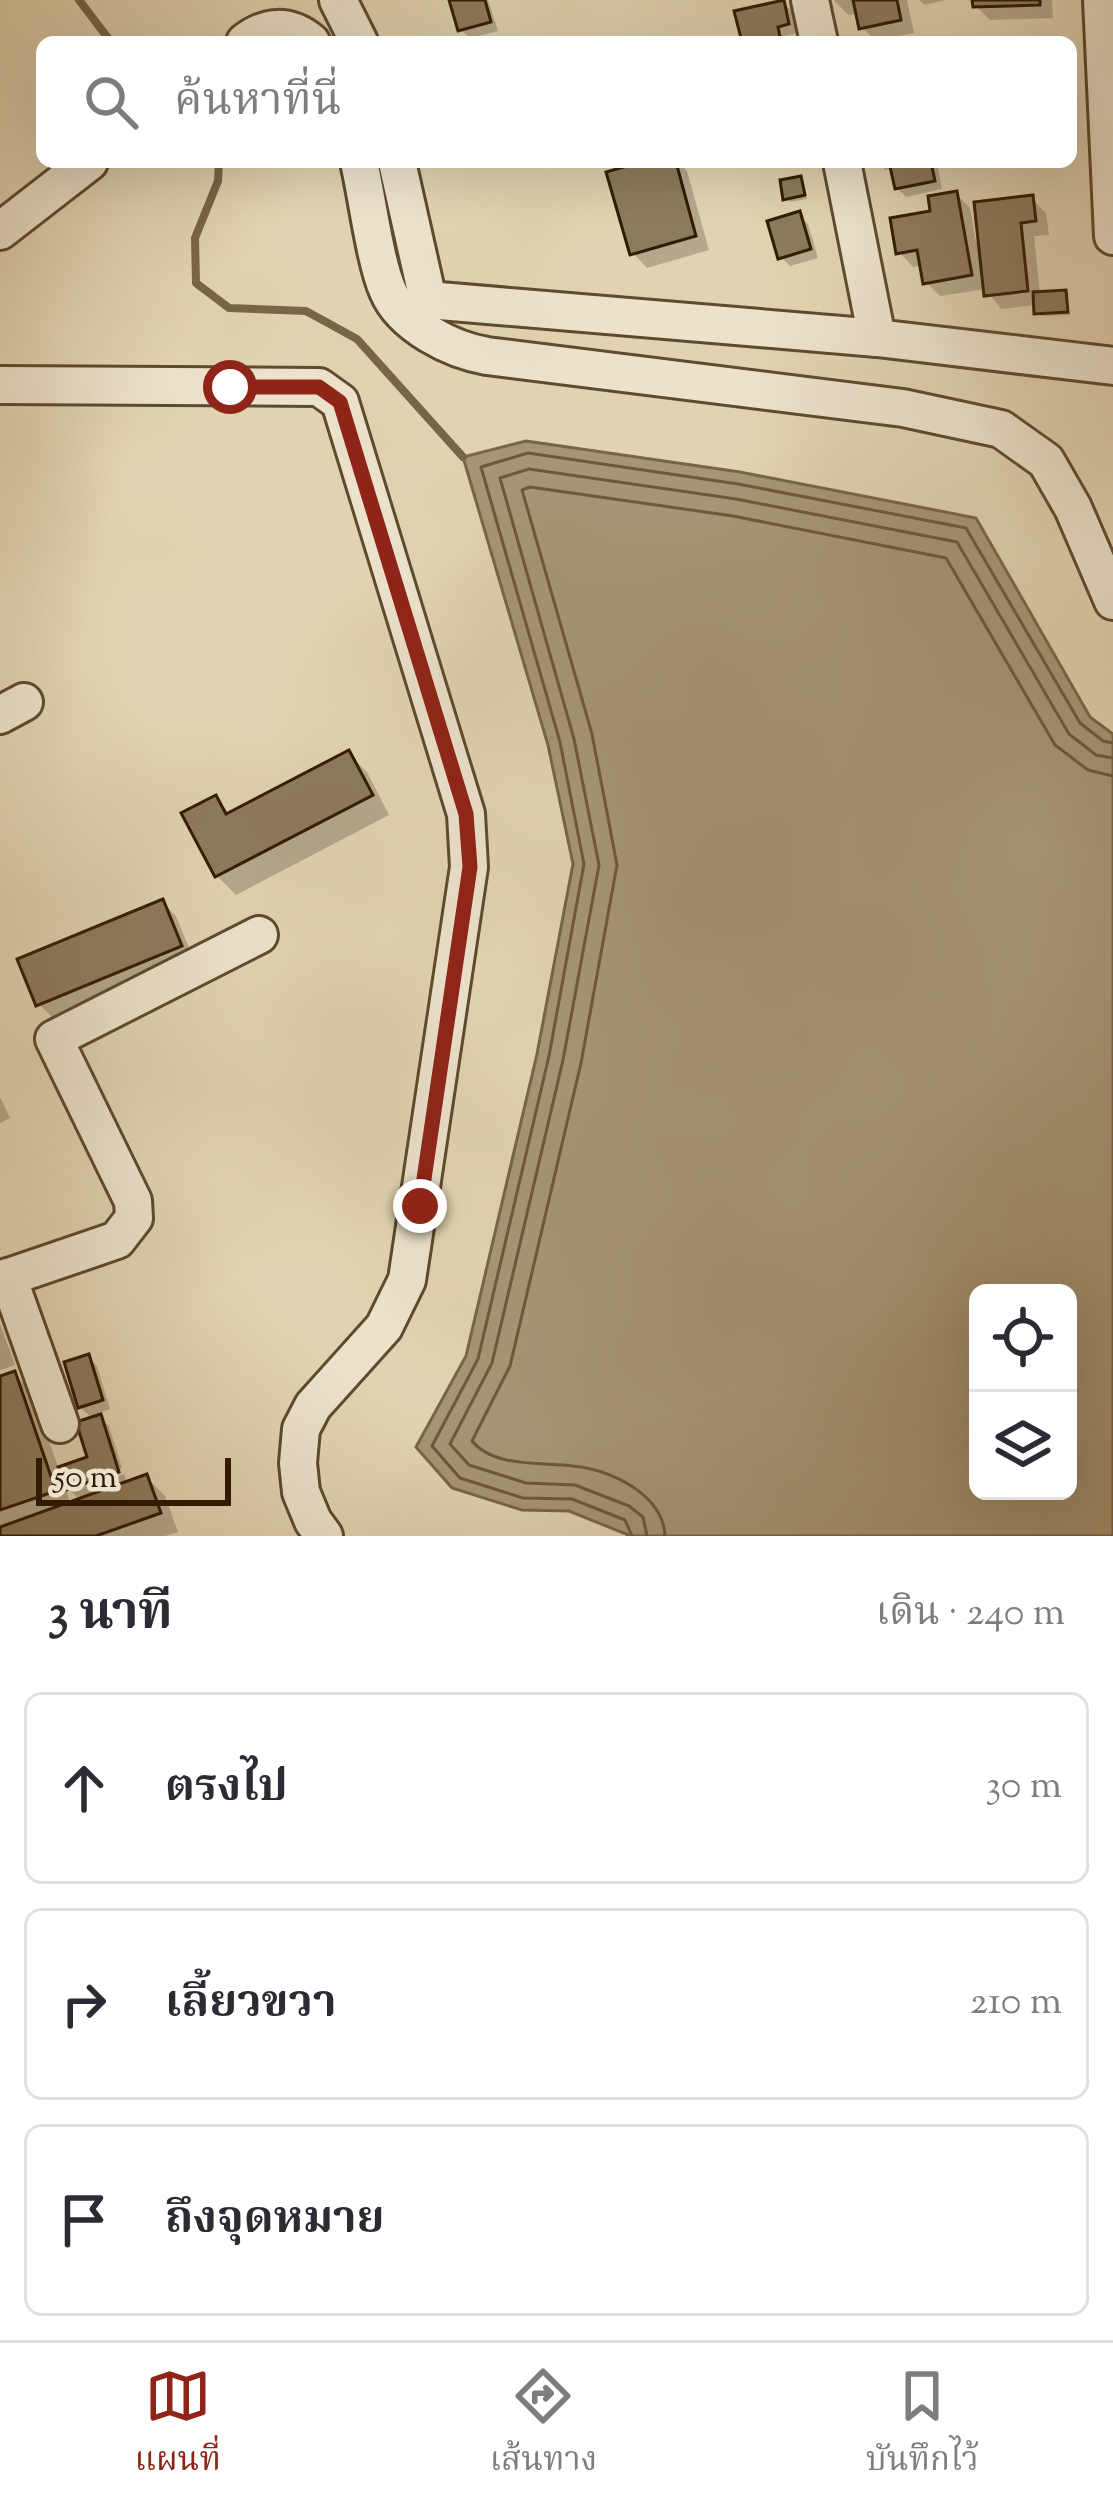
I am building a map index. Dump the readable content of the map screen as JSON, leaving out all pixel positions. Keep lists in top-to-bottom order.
{
  "scale_bar": "50 m",
  "page": {
    "search": "ค้นหาที่นี่",
    "scale": "50 m",
    "heading": ["3 นาที", "เดิน · 240 m"],
    "list": [
      ["ตรงไป", "30 m"],
      ["เลี้ยวขวา", "210 m"],
      "ถึงจุดหมาย"
    ],
    "nav": ["แผนที่", "เส้นทาง", "บันทึกไว้"]
  }
}
